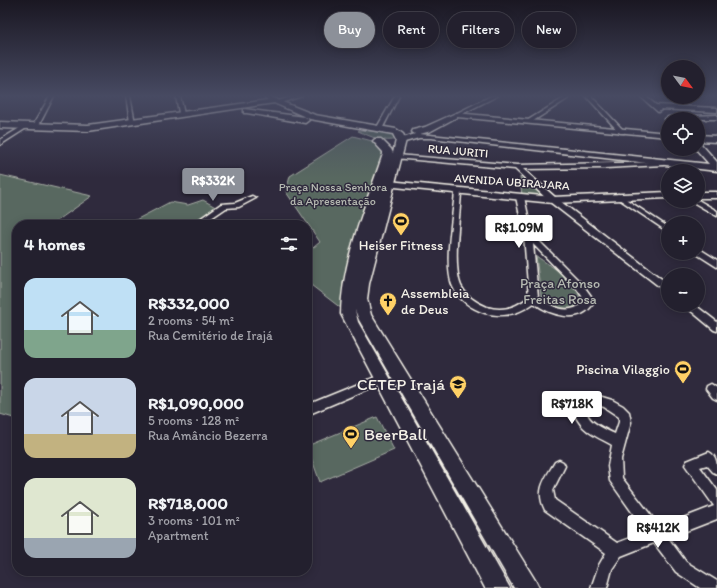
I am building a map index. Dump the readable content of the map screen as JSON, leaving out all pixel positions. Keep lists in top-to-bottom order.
{
  "streets": {
    "street": ["RUA JURITI", "AVENIDA UBIRAJARA"]
  },
  "parks": ["Praça Nossa Senhora da Apresentação", "Praça Afonso Freitas Rosa"],
  "places": {
    "sports": ["Heiser Fitness", "Piscina Vilaggio", "BeerBall"],
    "church": ["Assembleia de Deus"],
    "school or university": ["CETEP Irajá"]
  },
  "north": "bottom right",
  "page": {
    "chip": [
      "Buy",
      "Rent",
      "Filters",
      "New"
    ],
    "map_buttons": ["+", "−"],
    "price": [
      "R$332K",
      "R$1.09M",
      "R$718K",
      "R$412K"
    ],
    "heading": "4 homes",
    "list": [
      {
        "name": "R$332,000",
        "note": "2 rooms · 54 m² · Rua Cemitério de Irajá"
      },
      {
        "name": "R$1,090,000",
        "note": "5 rooms · 128 m² · Rua Amâncio Bezerra"
      },
      {
        "name": "R$718,000",
        "note": "3 rooms · 101 m² · Apartment"
      }
    ]
  }
}
